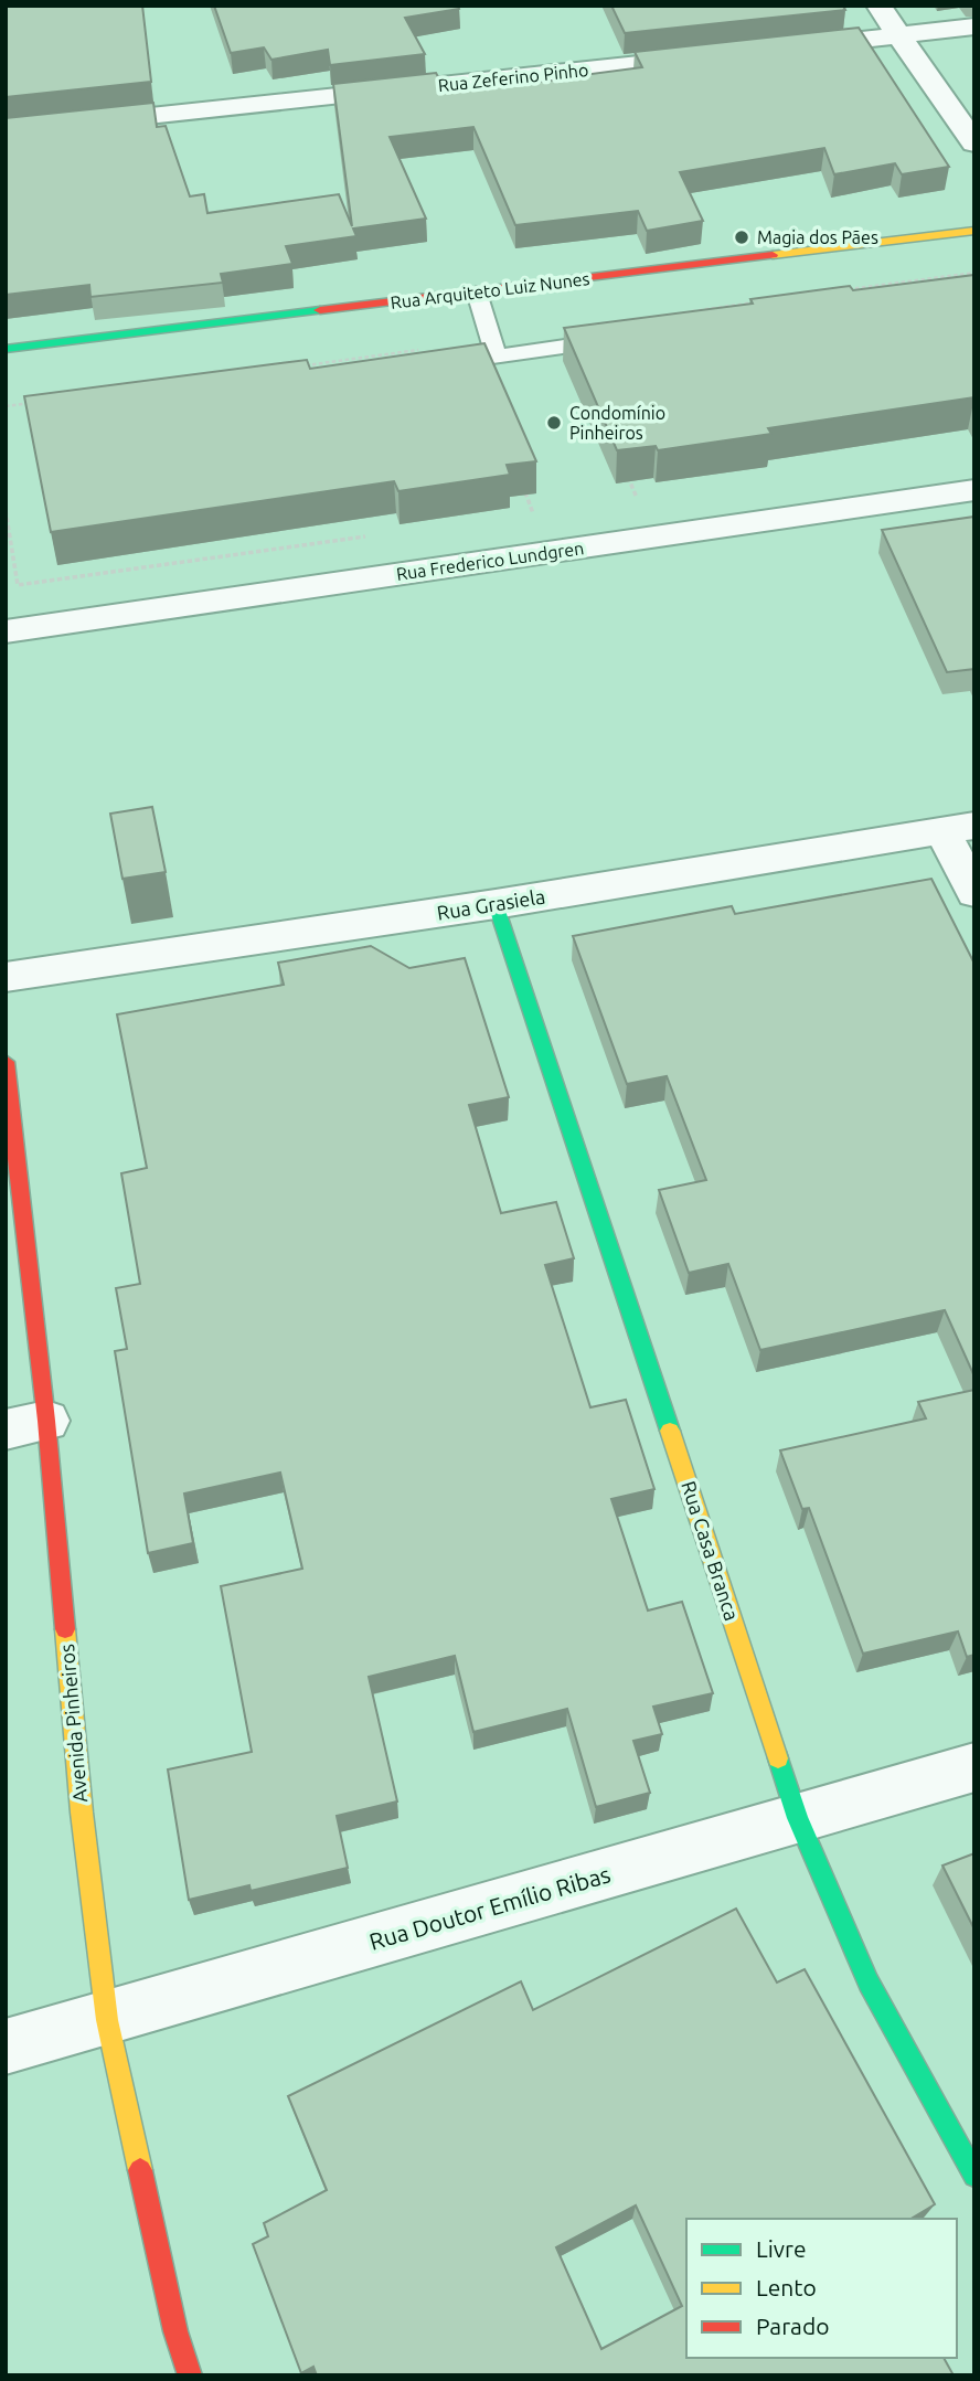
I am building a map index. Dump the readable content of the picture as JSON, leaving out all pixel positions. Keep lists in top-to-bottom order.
{
  "streets": {
    "street": [
      "Rua Zeferino Pinho",
      "Rua Arquiteto Luiz Nunes",
      "Rua Frederico Lundgren",
      "Rua Grasiela",
      "Rua Casa Branca",
      "Avenida Pinheiros",
      "Rua Doutor Emílio Ribas"
    ]
  },
  "crossings": [
    ["Rua Grasiela", "Rua Casa Branca"],
    ["Rua Casa Branca", "Rua Doutor Emílio Ribas"],
    ["Avenida Pinheiros", "Rua Doutor Emílio Ribas"]
  ],
  "places": ["Magia dos Pães", "Condomínio Pinheiros"],
  "legend": ["Livre", "Lento", "Parado"]
}
